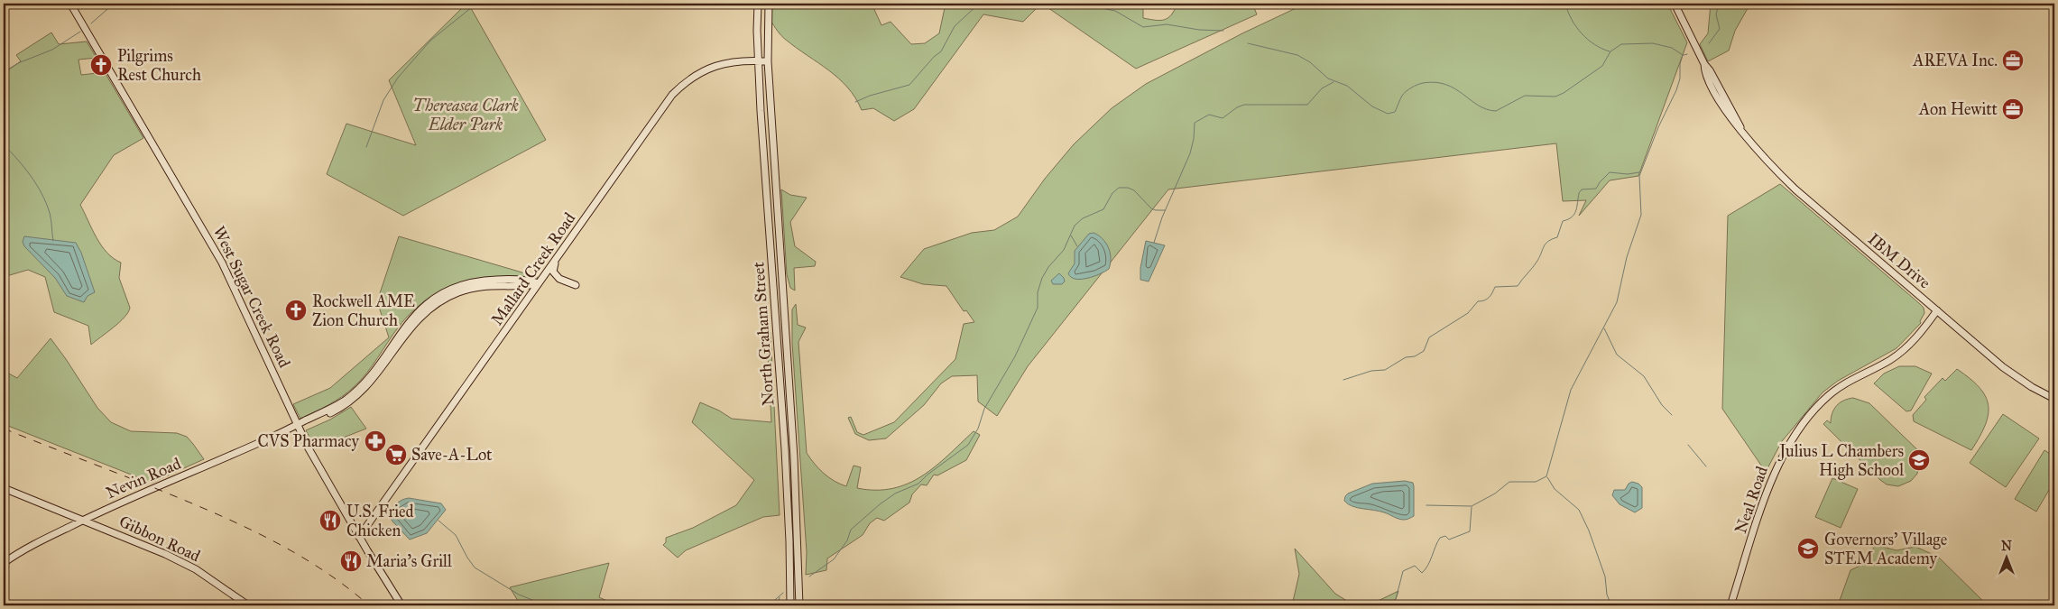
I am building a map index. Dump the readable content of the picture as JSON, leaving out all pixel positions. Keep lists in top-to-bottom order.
{
  "streets": {
    "main road": [
      "IBM Drive",
      "Mallard Creek Road",
      "West Sugar Creek Road",
      "North Graham Street",
      "Nevin Road",
      "Neal Road",
      "Gibbon Road"
    ]
  },
  "crossings": [
    ["IBM Drive", "Neal Road"],
    ["Mallard Creek Road", "West Sugar Creek Road"],
    ["Mallard Creek Road", "North Graham Street"],
    ["Mallard Creek Road", "Nevin Road"],
    ["West Sugar Creek Road", "Nevin Road"],
    ["Nevin Road", "Gibbon Road"]
  ],
  "parks": ["Thereasea Clark Elder Park"],
  "places": {
    "office": ["AREVA Inc.", "Aon Hewitt"],
    "church": ["Pilgrims Rest Church", "Rockwell AME Zion Church"],
    "pharmacy": ["CVS Pharmacy"],
    "supermarket": ["Save-A-Lot"],
    "school or university": ["Julius L Chambers High School", "Governors' Village STEM Academy"],
    "restaurant": ["U.S. Fried Chicken", "Maria's Grill"]
  },
  "north": "top"
}
